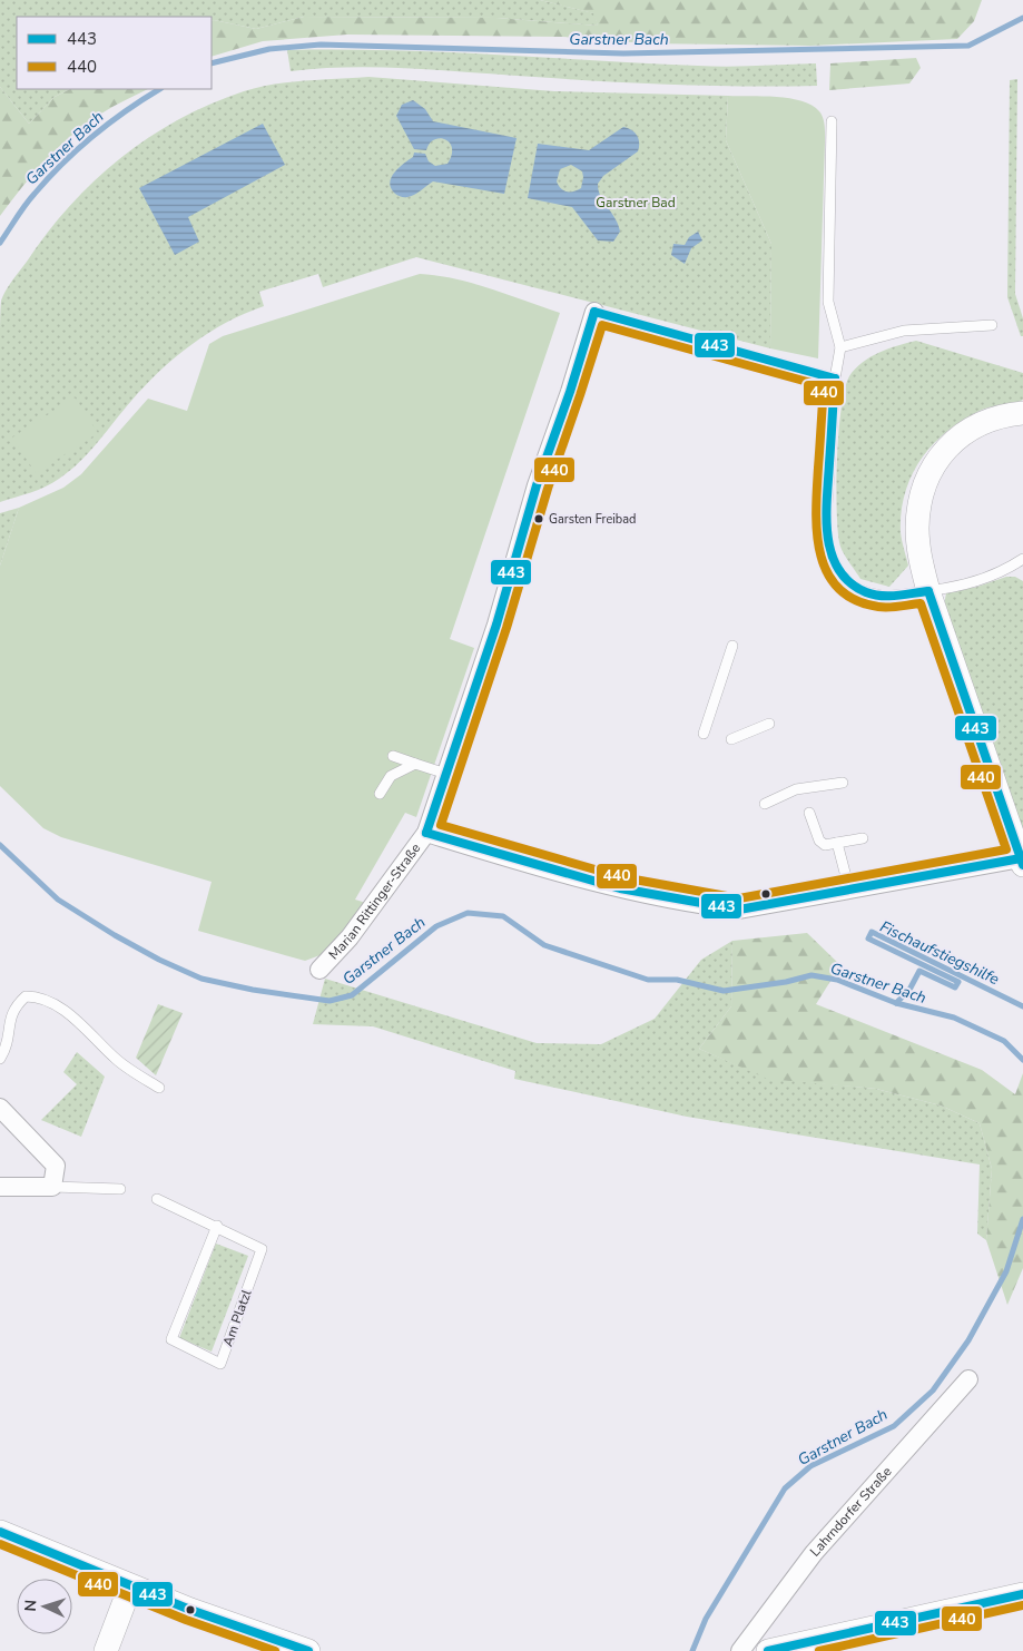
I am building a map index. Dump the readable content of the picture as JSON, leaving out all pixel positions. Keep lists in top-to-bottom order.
{
  "streets": {
    "street": ["Marian Rittinger-Straße", "Lahrndorfer Straße"],
    "lane": ["Am Platzl"]
  },
  "water": ["Garstner Bach", "Fischaufstiegshilfe"],
  "parks": ["Garstner Bad"],
  "places": ["Garsten Freibad"],
  "lines": ["transit line 443", "transit line 440"],
  "legend": ["443", "440"],
  "north": "left"
}
